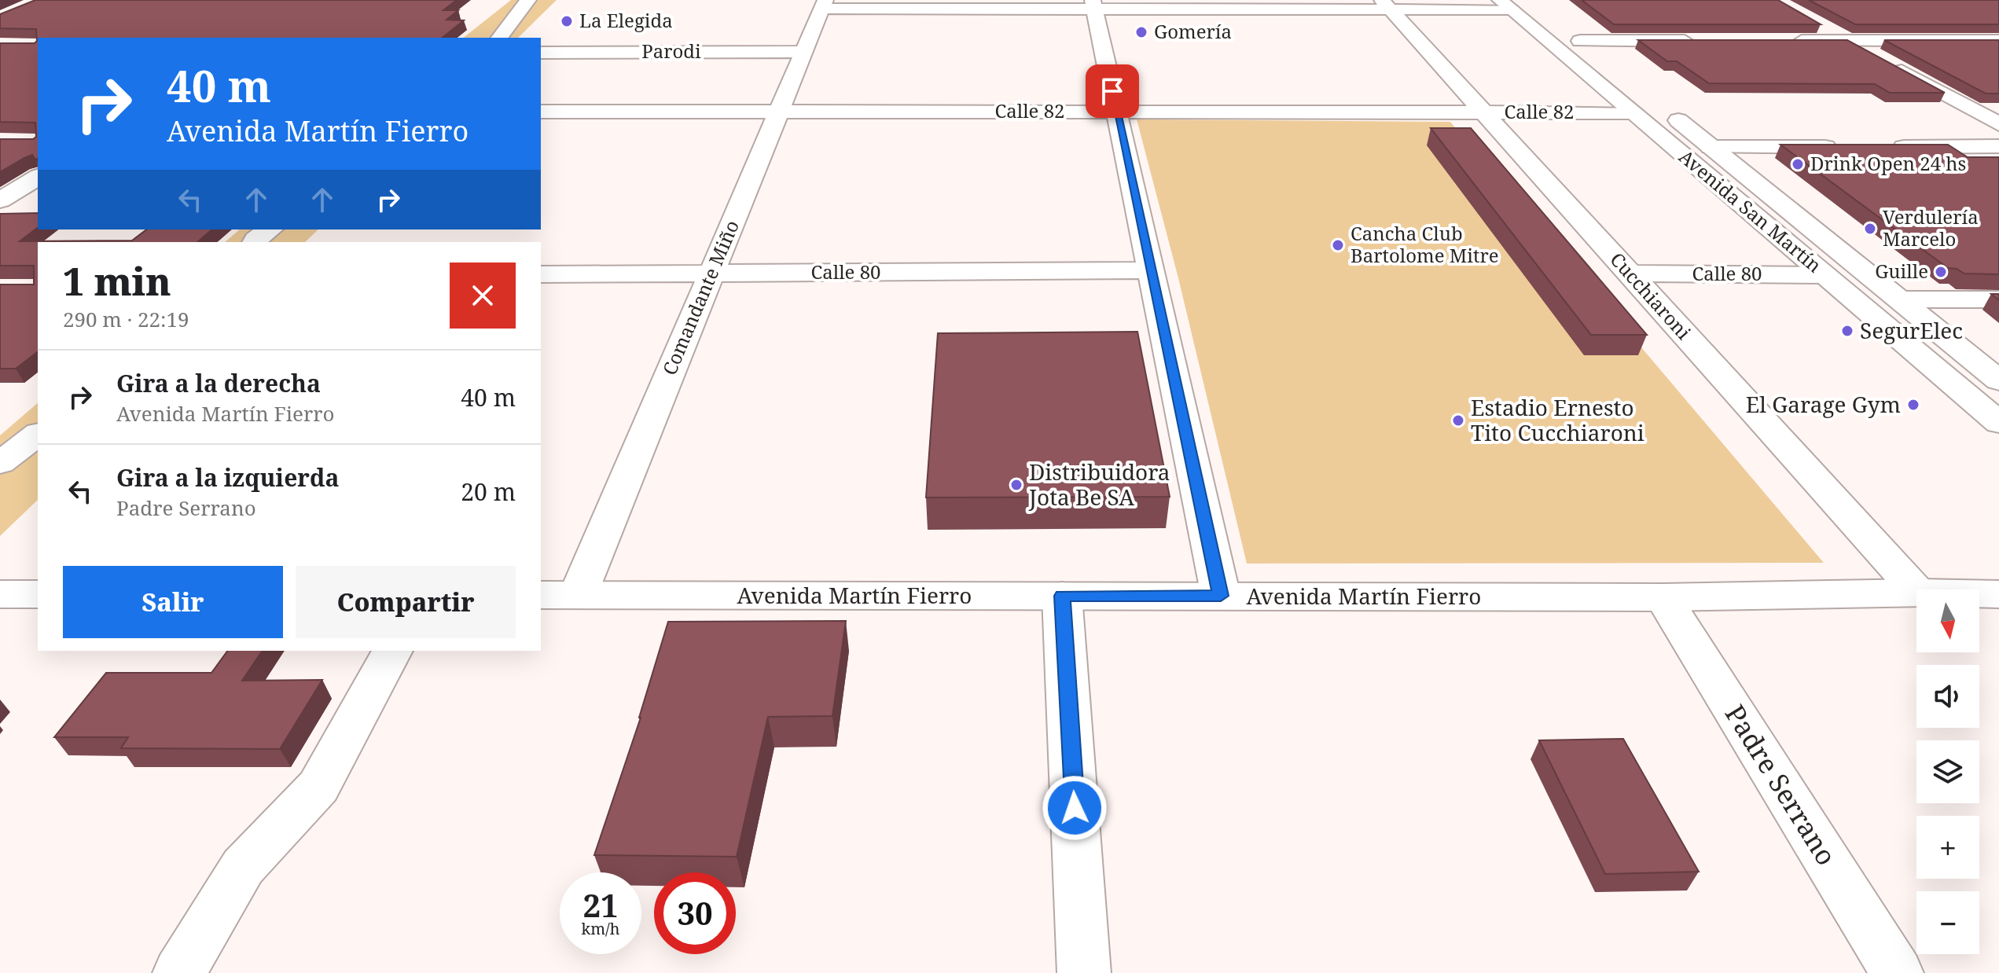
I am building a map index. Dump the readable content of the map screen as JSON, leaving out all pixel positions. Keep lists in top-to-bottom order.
{
  "streets": {
    "street": [
      "Parodi",
      "Calle 82",
      "Avenida San Martín",
      "Calle 80",
      "Cucchiaroni",
      "Comandante Miño",
      "Avenida Martín Fierro",
      "Padre Serrano"
    ]
  },
  "crossings": [
    ["Parodi", "Comandante Miño"],
    ["Calle 82", "Avenida San Martín"],
    ["Calle 82", "Cucchiaroni"],
    ["Calle 82", "Comandante Miño"],
    ["Avenida San Martín", "Calle 80"],
    ["Calle 80", "Cucchiaroni"],
    ["Calle 80", "Comandante Miño"],
    ["Comandante Miño", "Avenida Martín Fierro"],
    ["Avenida Martín Fierro", "Padre Serrano"]
  ],
  "places": [
    "La Elegida",
    "Gomería",
    "Drink Open 24 hs",
    "Verdulería Marcelo",
    "Cancha Club Bartolome Mitre",
    "Guille",
    "SegurElec",
    "El Garage Gym",
    "Estadio Ernesto Tito Cucchiaroni",
    "Distribuidora Jota Be SA"
  ],
  "north": "bottom",
  "page": {
    "turn": ["40 m", "Avenida Martín Fierro"],
    "heading": ["1 min", "290 m · 22:19"],
    "list": [
      {
        "name": "Gira a la derecha",
        "note": "Avenida Martín Fierro",
        "value": "40 m"
      },
      {
        "name": "Gira a la izquierda",
        "note": "Padre Serrano",
        "value": "20 m"
      }
    ],
    "buttons": ["Salir", "Compartir"],
    "map_buttons": ["+", "−"],
    "speed": "21 km/h",
    "limit": "30"
  }
}
